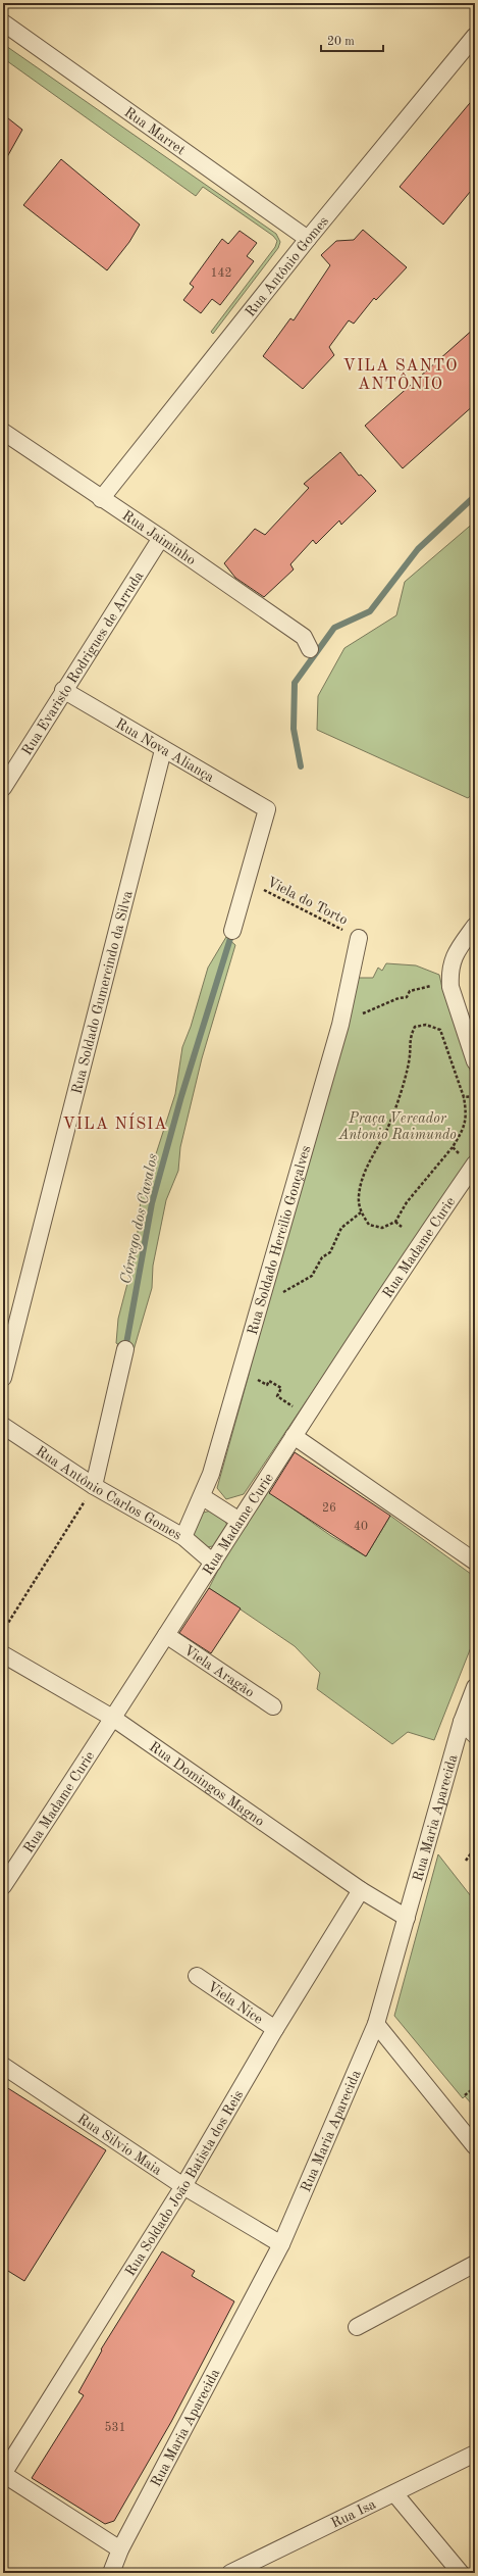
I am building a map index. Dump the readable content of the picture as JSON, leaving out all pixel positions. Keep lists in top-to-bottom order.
{
  "streets": {
    "street": [
      "Rua Marret",
      "Rua Antônio Gomes",
      "Rua Jaiminho",
      "Rua Evaristo Rodrigues de Arruda",
      "Rua Nova Aliança",
      "Rua Soldado Gumercindo da Silva",
      "Rua Soldado Hercilio Gonçalves",
      "Rua Madame Curie",
      "Rua Antônio Carlos Gomes",
      "Viela Aragão",
      "Rua Domingos Magno",
      "Rua Maria Aparecida",
      "Viela Nice",
      "Rua Silvio Maia",
      "Rua Soldado João Batista dos Reis",
      "Rua Isa"
    ],
    "path": ["Viela do Torto"]
  },
  "crossings": [
    ["Rua Marret", "Rua Antônio Gomes"],
    ["Rua Antônio Gomes", "Rua Jaiminho"],
    ["Rua Jaiminho", "Rua Evaristo Rodrigues de Arruda"],
    ["Rua Evaristo Rodrigues de Arruda", "Rua Nova Aliança"],
    ["Rua Nova Aliança", "Viela do Torto"],
    ["Rua Nova Aliança", "Rua Soldado Gumercindo da Silva"],
    ["Viela do Torto", "Rua Soldado Hercilio Gonçalves"],
    ["Rua Soldado Hercilio Gonçalves", "Rua Antônio Carlos Gomes"],
    ["Rua Madame Curie", "Rua Antônio Carlos Gomes"],
    ["Rua Madame Curie", "Viela Aragão"],
    ["Rua Madame Curie", "Rua Domingos Magno"],
    ["Rua Domingos Magno", "Rua Maria Aparecida"],
    ["Rua Domingos Magno", "Rua Soldado João Batista dos Reis"],
    ["Rua Maria Aparecida", "Rua Silvio Maia"],
    ["Viela Nice", "Rua Soldado João Batista dos Reis"],
    ["Rua Silvio Maia", "Rua Soldado João Batista dos Reis"]
  ],
  "districts": ["VILA SANTO ANTÔNIO", "VILA NÍSIA"],
  "water": ["Córrego dos Cavalos"],
  "parks": ["Praça Vereador Antonio Raimundo"],
  "house_numbers": [
    "142",
    "26",
    "40",
    "531"
  ],
  "scale_bar": "20 m"
}
